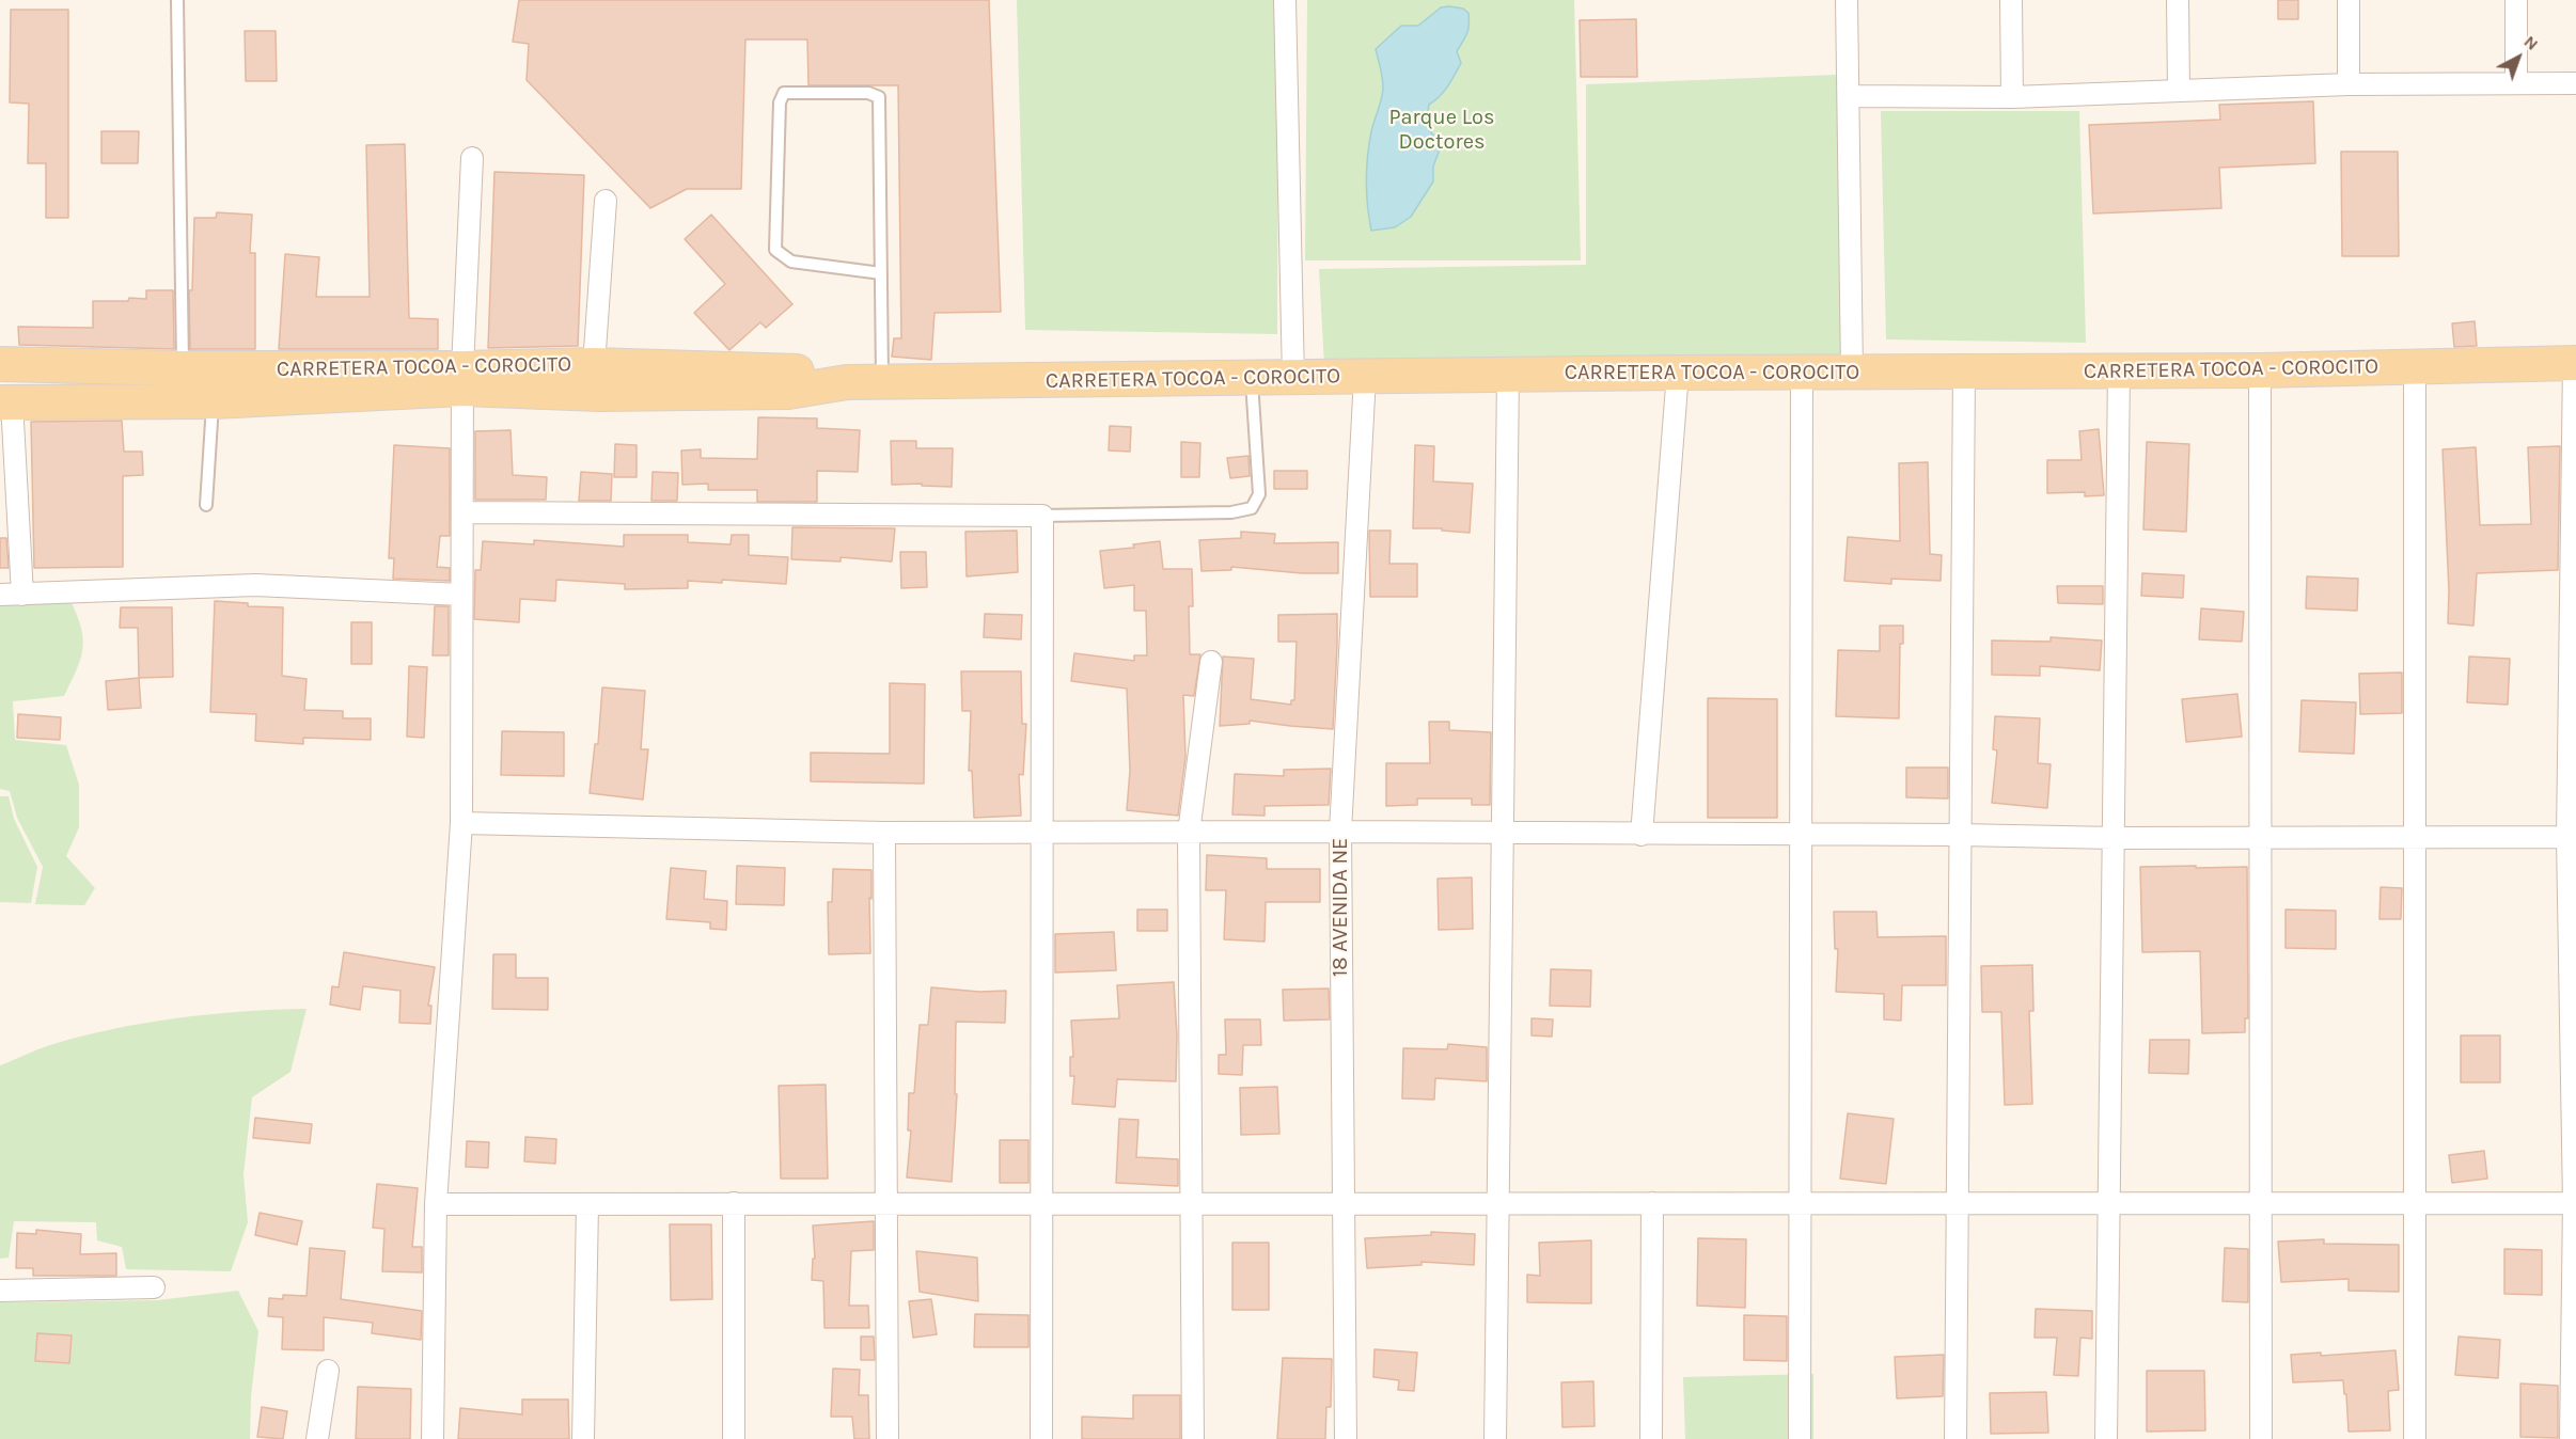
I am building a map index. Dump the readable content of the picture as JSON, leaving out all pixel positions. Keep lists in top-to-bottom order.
{
  "streets": {
    "main road": ["CARRETERA TOCOA - COROCITO"],
    "street": ["18 AVENIDA NE"]
  },
  "crossings": [
    ["CARRETERA TOCOA - COROCITO", "18 AVENIDA NE"]
  ],
  "parks": ["Parque Los Doctores"],
  "north": "top right"
}
